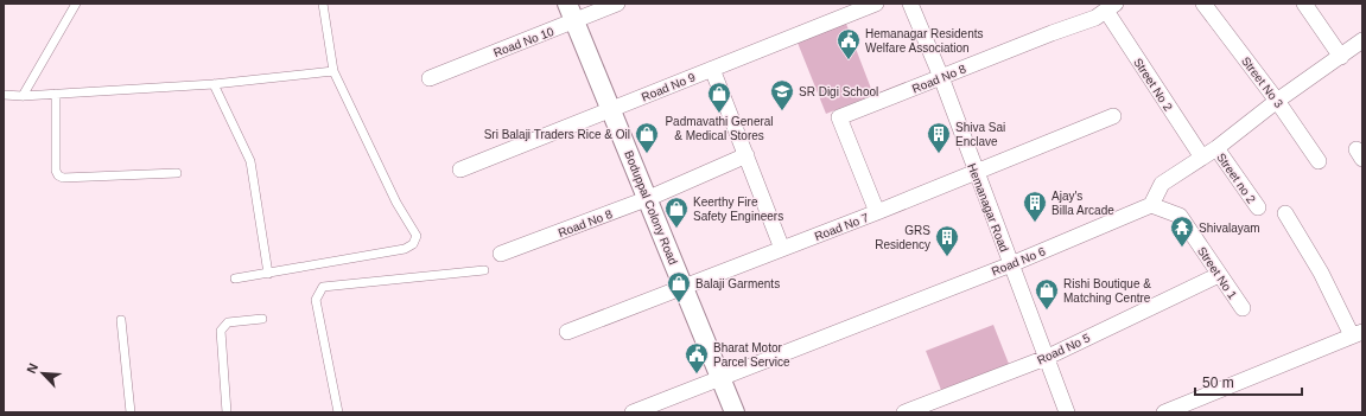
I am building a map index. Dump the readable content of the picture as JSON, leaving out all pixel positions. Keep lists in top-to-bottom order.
{
  "streets": {
    "street": [
      "Road No 10",
      "Road No 8",
      "Street No 3",
      "Street No 2",
      "Road No 9",
      "Street no 2",
      "Boduppal Colony Road",
      "Hemanagar Road",
      "Road No 7",
      "Road No 6",
      "Street No 1",
      "Road No 5"
    ]
  },
  "crossings": [
    ["Road No 10", "Boduppal Colony Road"],
    ["Road No 8", "Street No 2"],
    ["Road No 8", "Boduppal Colony Road"],
    ["Road No 8", "Hemanagar Road"],
    ["Road No 8", "Road No 7"],
    ["Road No 9", "Boduppal Colony Road"],
    ["Boduppal Colony Road", "Road No 7"],
    ["Boduppal Colony Road", "Road No 6"],
    ["Hemanagar Road", "Road No 7"],
    ["Hemanagar Road", "Road No 6"],
    ["Hemanagar Road", "Road No 5"],
    ["Road No 6", "Street No 1"],
    ["Street No 1", "Road No 5"]
  ],
  "places": {
    "public building": ["Hemanagar Residents Welfare Association", "Bharat Motor Parcel Service"],
    "school or university": ["SR Digi School"],
    "shop": [
      "Padmavathi General & Medical Stores",
      "Sri Balaji Traders Rice & Oil",
      "Keerthy Fire Safety Engineers",
      "Balaji Garments",
      "Rishi Boutique & Matching Centre"
    ],
    "building": ["Shiva Sai Enclave", "Ajay's Billa Arcade", "GRS Residency"],
    "temple": ["Shivalayam"]
  },
  "scale_bar": "50 m",
  "north": "top left"
}
